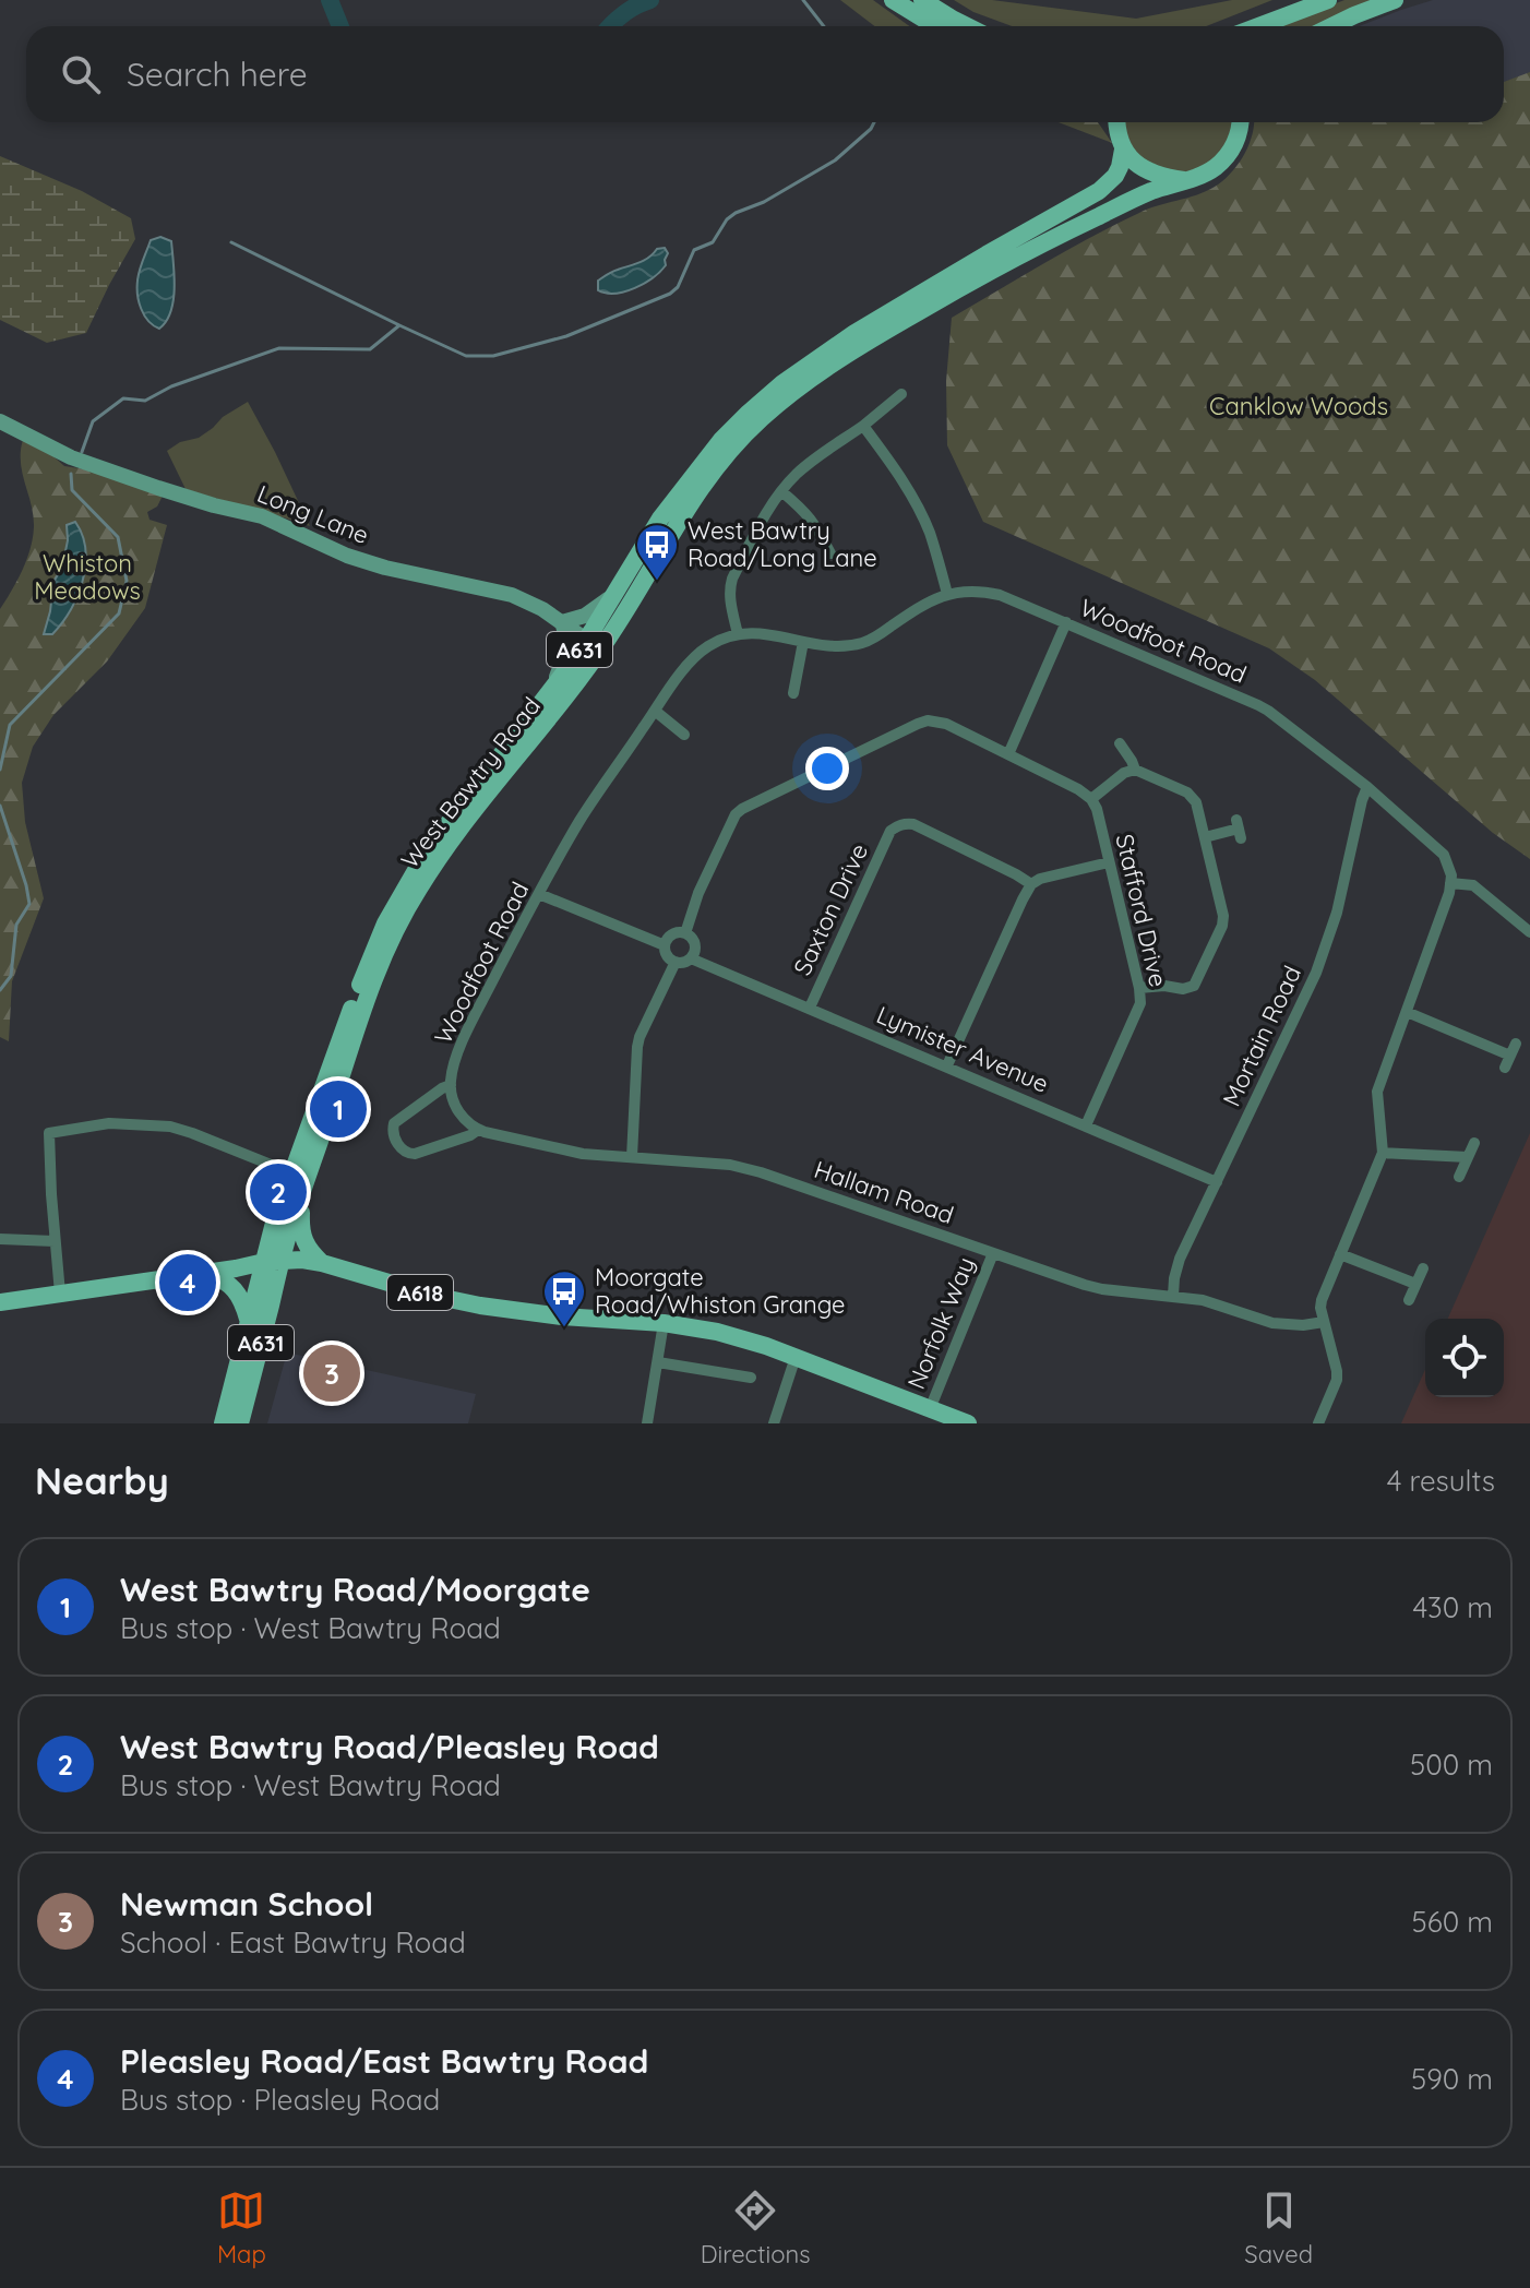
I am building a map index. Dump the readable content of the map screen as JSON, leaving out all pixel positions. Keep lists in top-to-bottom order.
{
  "streets": {
    "main road": ["A631", "West Bawtry Road", "A618"],
    "street": [
      "Long Lane",
      "Woodfoot Road",
      "Saxton Drive",
      "Stafford Drive",
      "Mortain Road",
      "Lymister Avenue",
      "Hallam Road",
      "Norfolk Way"
    ]
  },
  "crossings": [
    ["Long Lane", "A631"],
    ["Long Lane", "West Bawtry Road"],
    ["Woodfoot Road", "Mortain Road"],
    ["A631", "West Bawtry Road"],
    ["A631", "A618"],
    ["West Bawtry Road", "A618"],
    ["Saxton Drive", "Lymister Avenue"],
    ["Stafford Drive", "Lymister Avenue"],
    ["Mortain Road", "Lymister Avenue"],
    ["Mortain Road", "Hallam Road"],
    ["Hallam Road", "Norfolk Way"],
    ["A618", "Norfolk Way"]
  ],
  "parks": ["Canklow Woods", "Whiston Meadows"],
  "places": {
    "bus stop": ["West Bawtry Road/Long Lane", "Moorgate Road/Whiston Grange"]
  },
  "page": {
    "search": "Search here",
    "pins": [
      "1",
      "2",
      "4",
      "3"
    ],
    "heading": ["Nearby", "4 results"],
    "list": [
      {
        "mark": "1",
        "name": "West Bawtry Road/Moorgate",
        "note": "Bus stop · West Bawtry Road",
        "value": "430 m"
      },
      {
        "mark": "2",
        "name": "West Bawtry Road/Pleasley Road",
        "note": "Bus stop · West Bawtry Road",
        "value": "500 m"
      },
      {
        "mark": "3",
        "name": "Newman School",
        "note": "School · East Bawtry Road",
        "value": "560 m"
      },
      {
        "mark": "4",
        "name": "Pleasley Road/East Bawtry Road",
        "note": "Bus stop · Pleasley Road",
        "value": "590 m"
      }
    ],
    "nav": ["Map", "Directions", "Saved"]
  }
}
